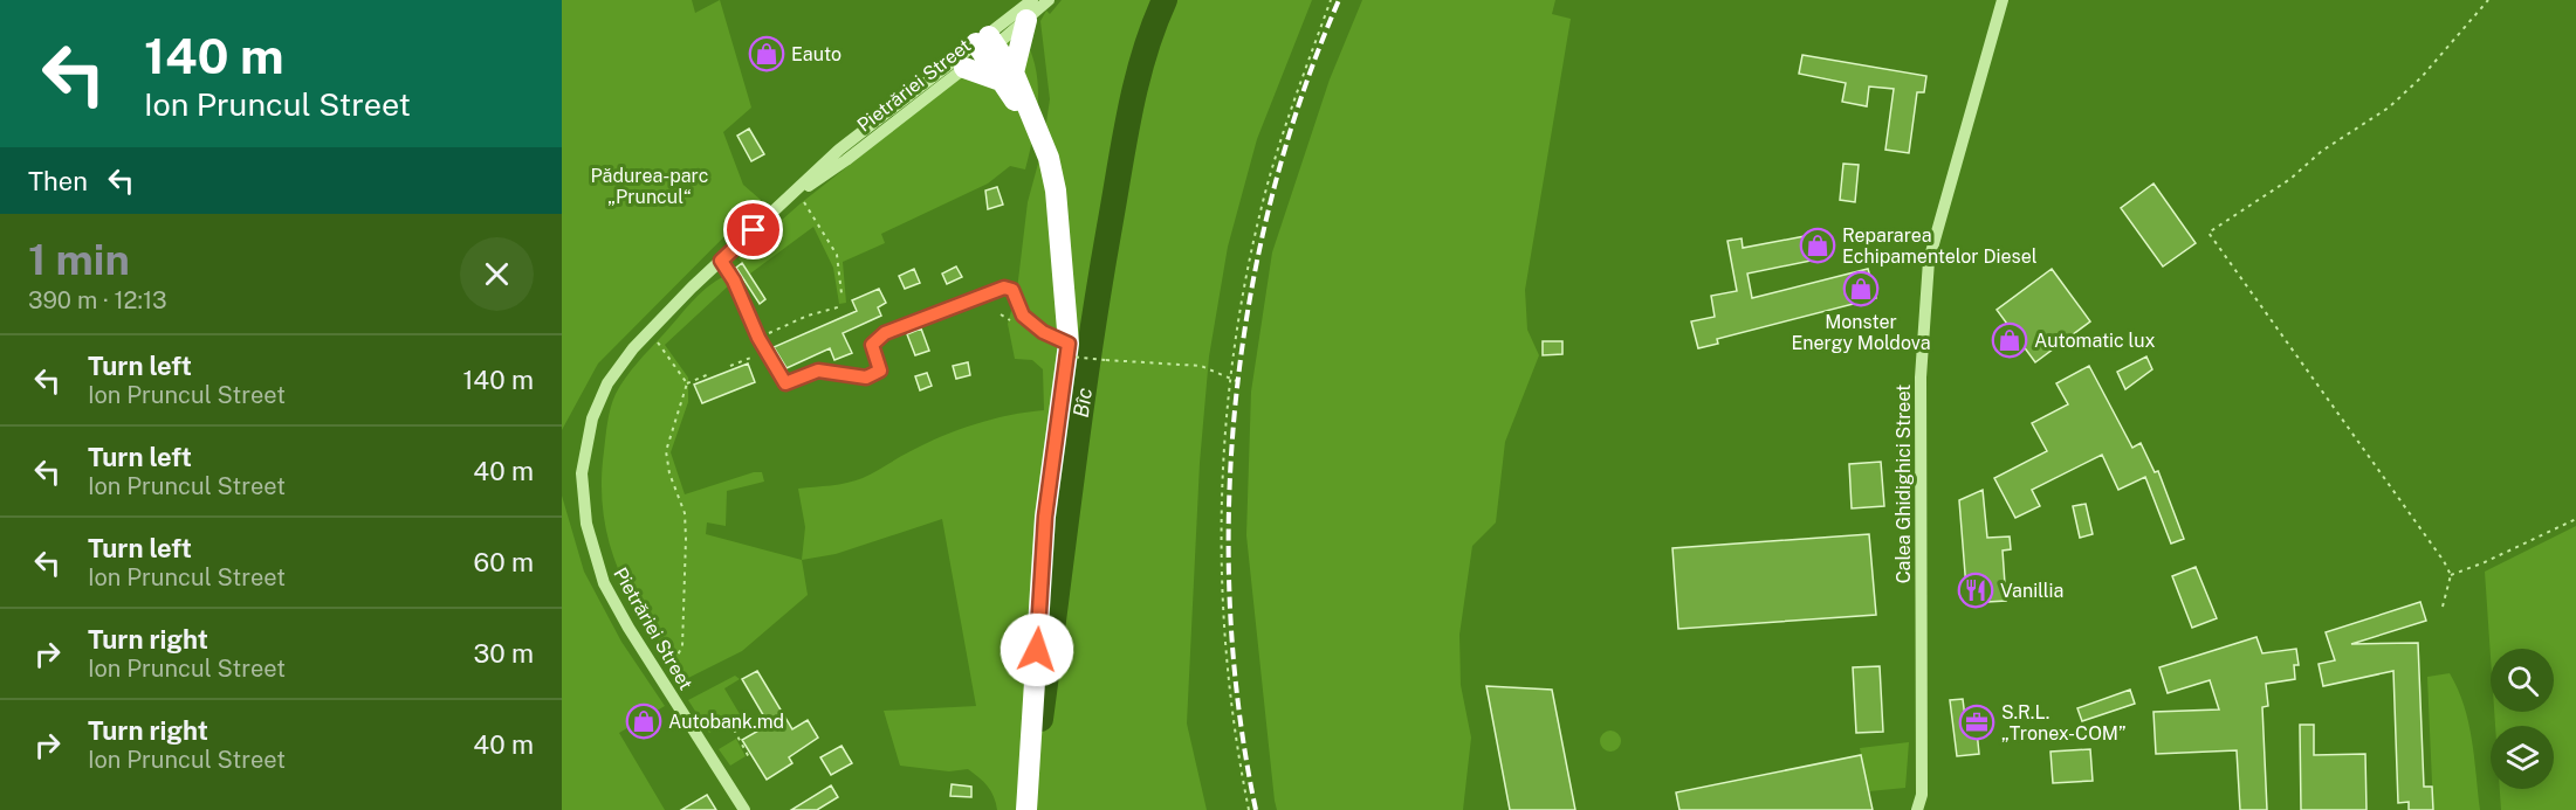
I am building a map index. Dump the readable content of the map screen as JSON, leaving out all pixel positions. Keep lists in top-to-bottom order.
{
  "streets": {
    "street": ["Pietrăriei Street", "Calea Ghidighici Street"]
  },
  "water": ["Bîc"],
  "parks": ["Pădurea-parc „Pruncul“"],
  "places": {
    "shop": [
      "Eauto",
      "Repararea Echipamentelor Diesel",
      "Monster Energy Moldova",
      "Automatic lux",
      "Autobank.md"
    ],
    "restaurant": ["Vanillia"],
    "office": ["S.R.L. „Tronex-COM”"]
  },
  "page": {
    "turn": ["140 m", "Ion Pruncul Street"],
    "then": "Then",
    "heading": ["1 min", "390 m · 12:13"],
    "list": [
      {
        "name": "Turn left",
        "note": "Ion Pruncul Street",
        "value": "140 m"
      },
      {
        "name": "Turn left",
        "note": "Ion Pruncul Street",
        "value": "40 m"
      },
      {
        "name": "Turn left",
        "note": "Ion Pruncul Street",
        "value": "60 m"
      },
      {
        "name": "Turn right",
        "note": "Ion Pruncul Street",
        "value": "30 m"
      },
      {
        "name": "Turn right",
        "note": "Ion Pruncul Street",
        "value": "40 m"
      }
    ]
  }
}
